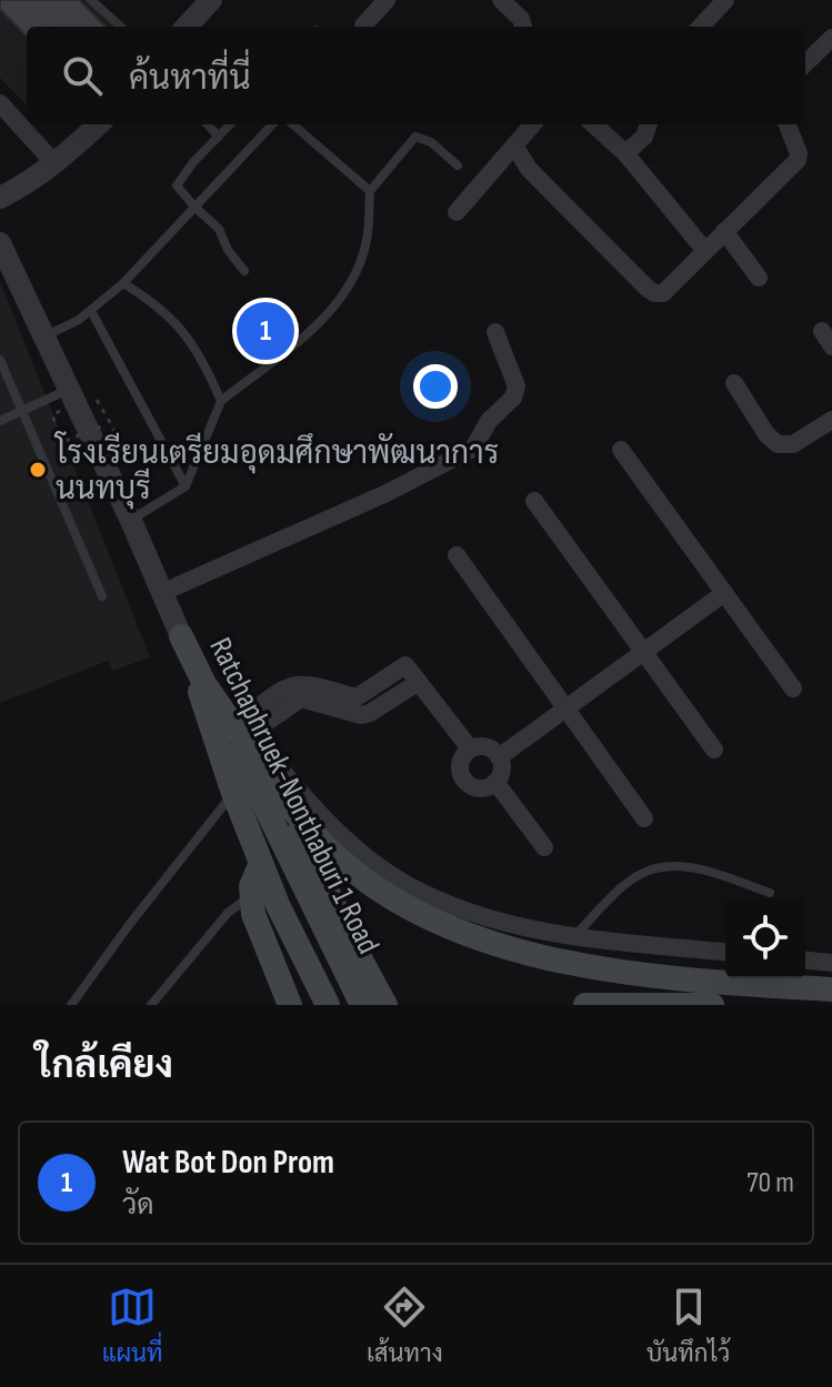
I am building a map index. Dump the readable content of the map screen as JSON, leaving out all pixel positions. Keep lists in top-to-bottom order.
{
  "streets": {
    "main road": ["Ratchaphruek-Nonthaburi 1 Road"]
  },
  "places": ["โรงเรียนเตรียมอุดมศึกษาพัฒนาการ นนทบุรี"],
  "page": {
    "search": "ค้นหาที่นี่",
    "pins": "1",
    "heading": "ใกล้เคียง",
    "list": [
      {
        "mark": "1",
        "name": "Wat Bot Don Prom",
        "note": "วัด",
        "value": "70 m"
      }
    ],
    "nav": ["แผนที่", "เส้นทาง", "บันทึกไว้"]
  }
}
